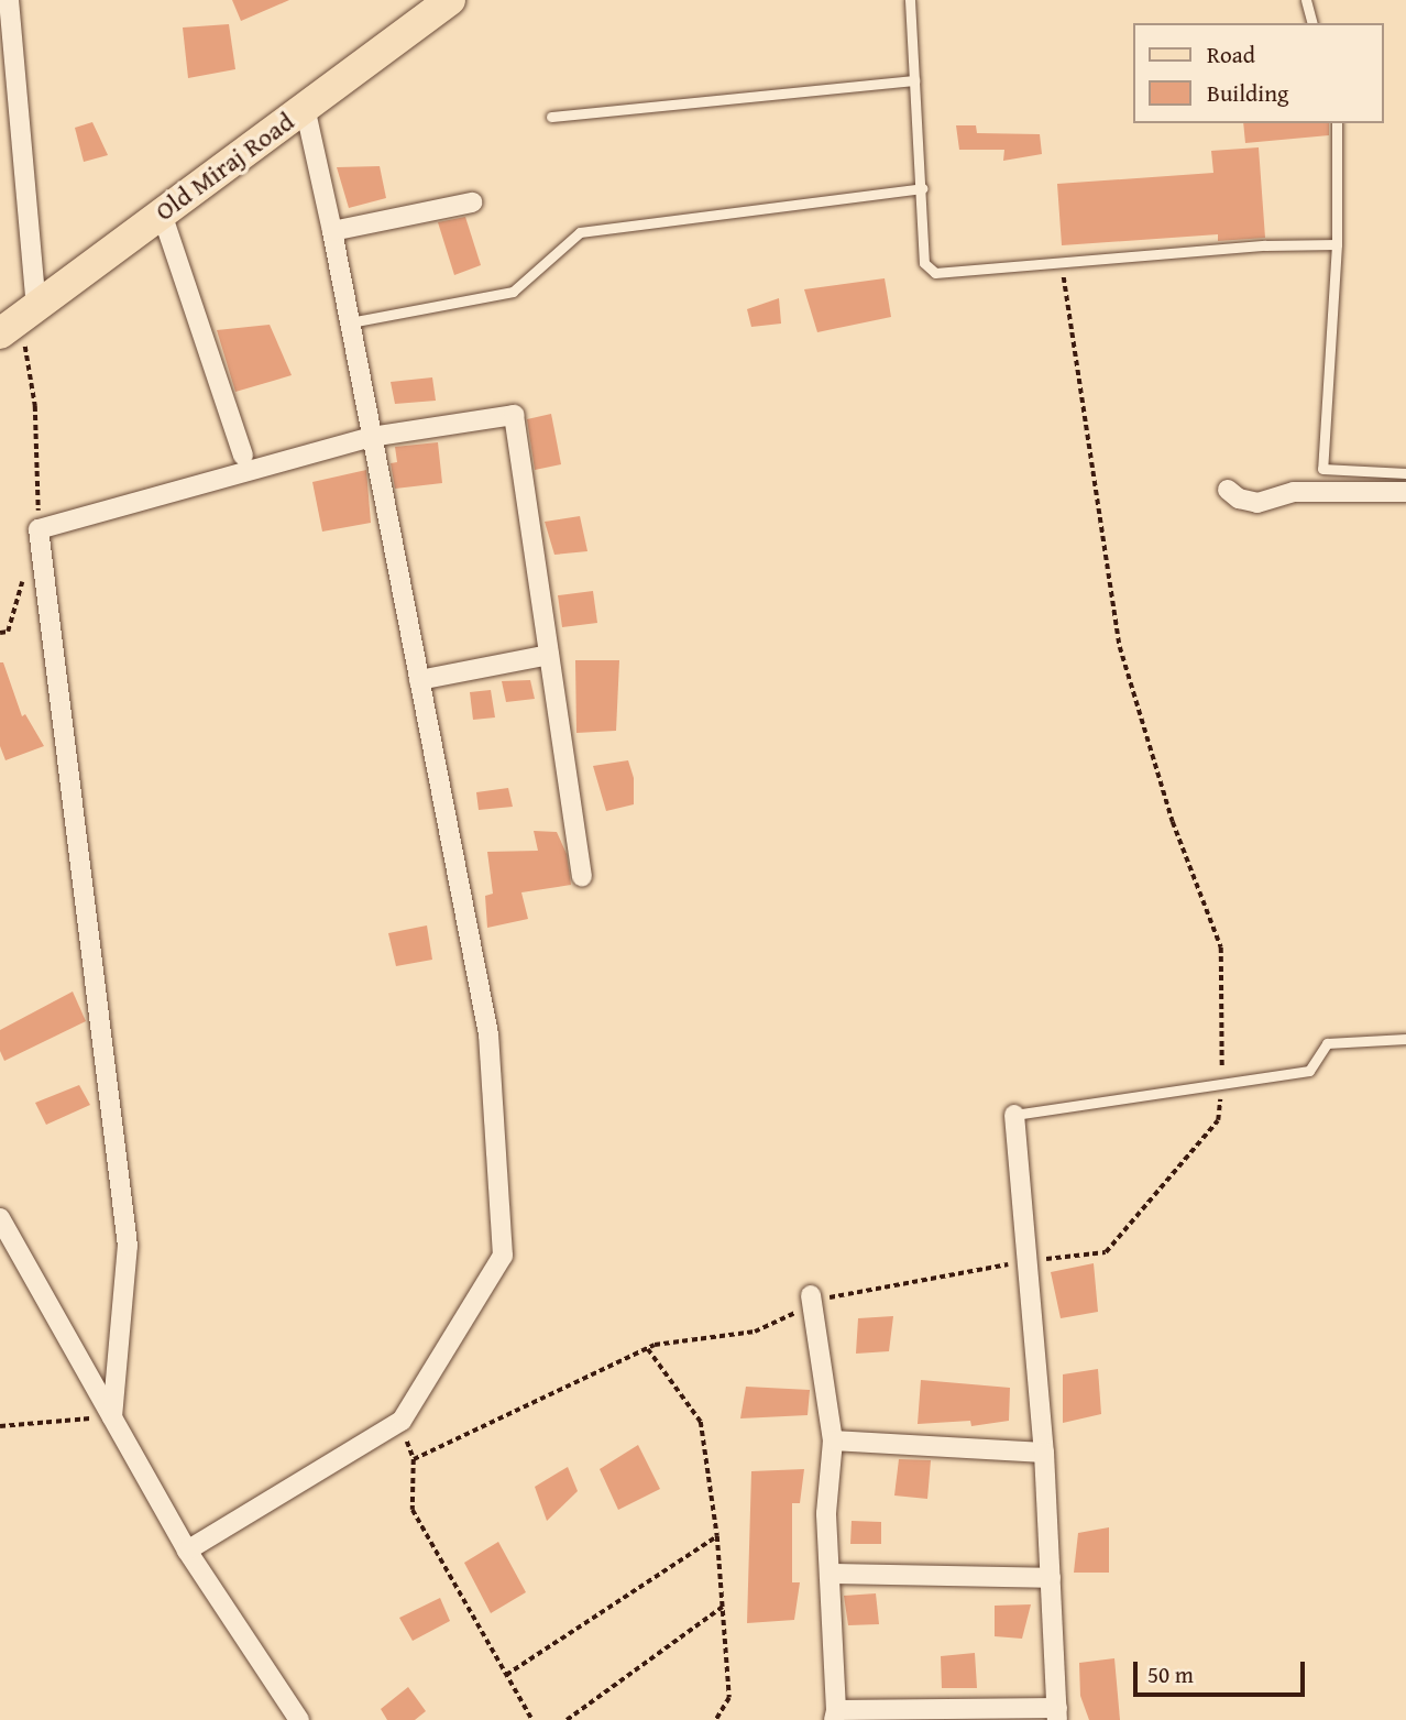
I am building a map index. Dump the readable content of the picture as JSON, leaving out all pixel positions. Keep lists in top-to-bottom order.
{
  "streets": {
    "main road": ["Old Miraj Road"]
  },
  "legend": ["Road", "Building"],
  "scale_bar": "50 m"
}
